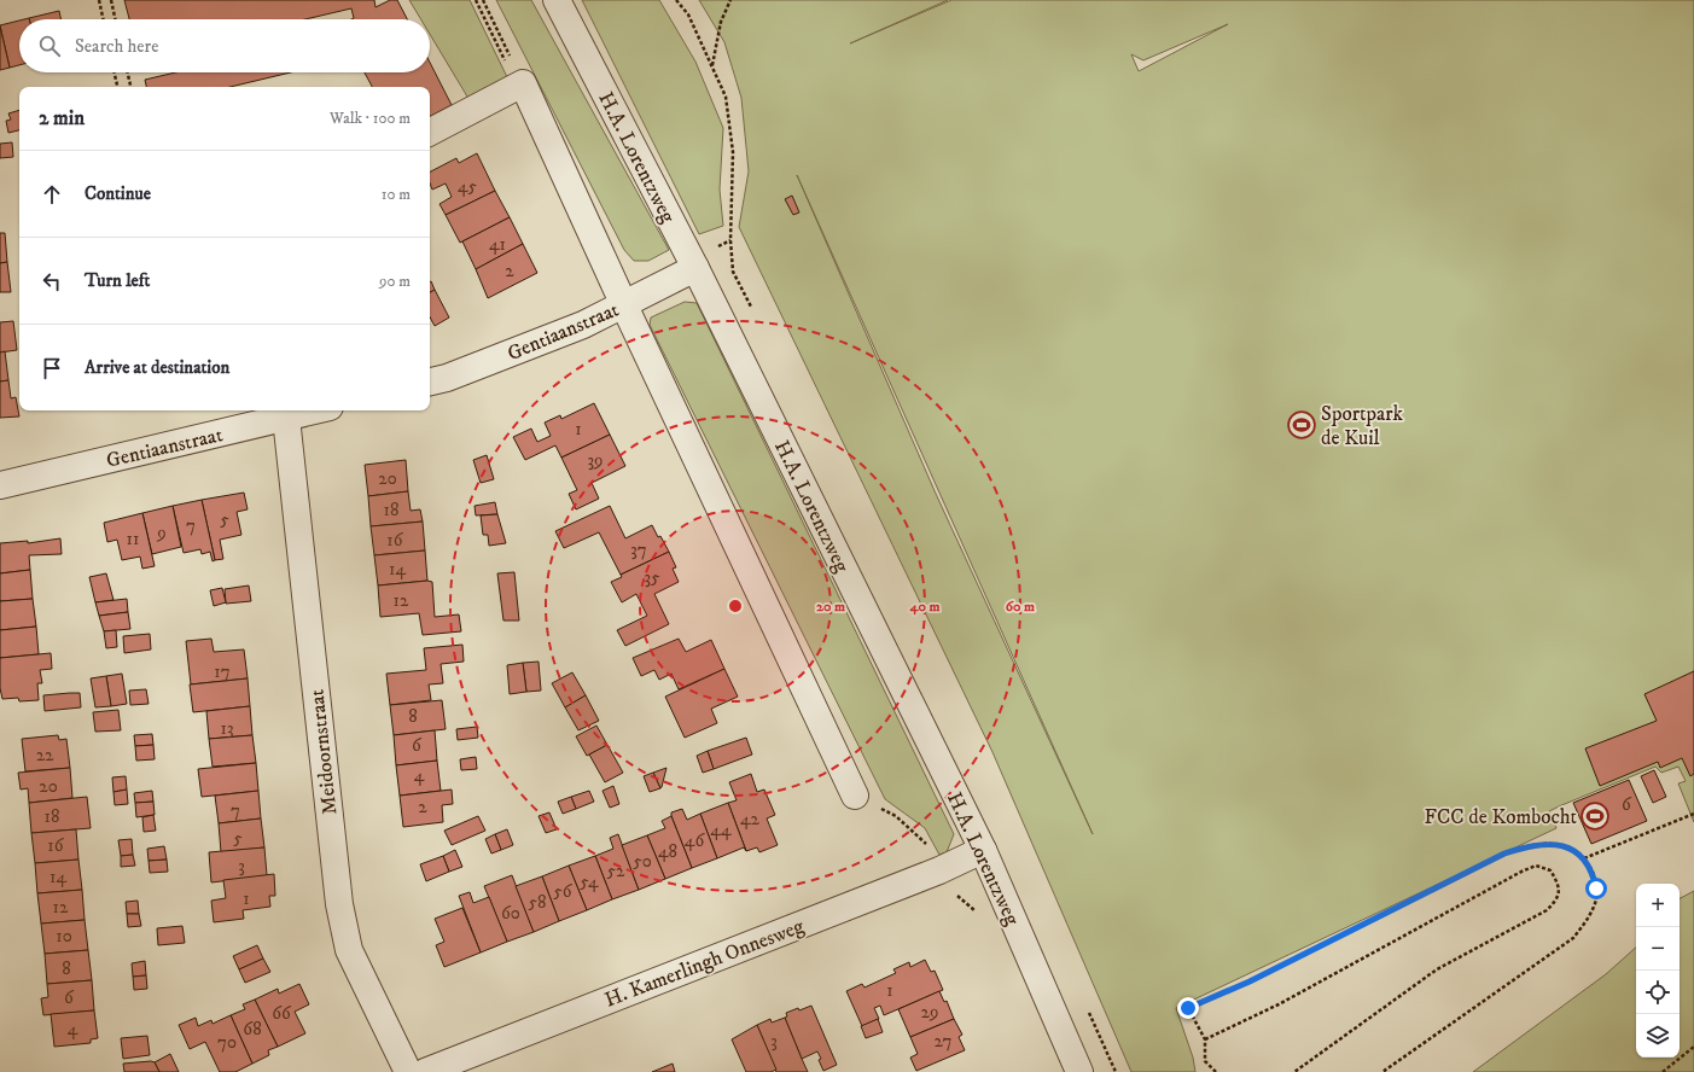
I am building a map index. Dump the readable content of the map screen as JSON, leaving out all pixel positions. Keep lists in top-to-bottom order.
{
  "streets": {
    "street": [
      "H.A. Lorentzweg",
      "Gentiaanstraat",
      "Meidoornstraat",
      "H. Kamerlingh Onnesweg"
    ]
  },
  "crossings": [
    ["H.A. Lorentzweg", "Gentiaanstraat"],
    ["H.A. Lorentzweg", "H. Kamerlingh Onnesweg"],
    ["Gentiaanstraat", "Meidoornstraat"]
  ],
  "places": {
    "sports": ["Sportpark de Kuil", "FCC de Kombocht"]
  },
  "house_numbers": [
    "45",
    "41",
    "2",
    "1",
    "39",
    "20",
    "18",
    "5",
    "7",
    "9",
    "11",
    "16",
    "37",
    "14",
    "35",
    "12",
    "17",
    "8",
    "13",
    "6",
    "22",
    "4",
    "20",
    "6",
    "2",
    "7",
    "18",
    "42",
    "44",
    "5",
    "46",
    "16",
    "48",
    "50",
    "3",
    "52",
    "14",
    "54",
    "56",
    "1",
    "58",
    "12",
    "60",
    "10",
    "8",
    "1",
    "6",
    "29",
    "66",
    "4",
    "68",
    "3",
    "27",
    "70"
  ],
  "page": {
    "search": "Search here",
    "heading": ["2 min", "Walk · 100 m"],
    "list": [
      ["Continue", "10 m"],
      ["Turn left", "90 m"],
      "Arrive at destination"
    ],
    "map_buttons": ["+", "−"]
  },
  "rings": ["20 m", "40 m", "60 m"]
}
